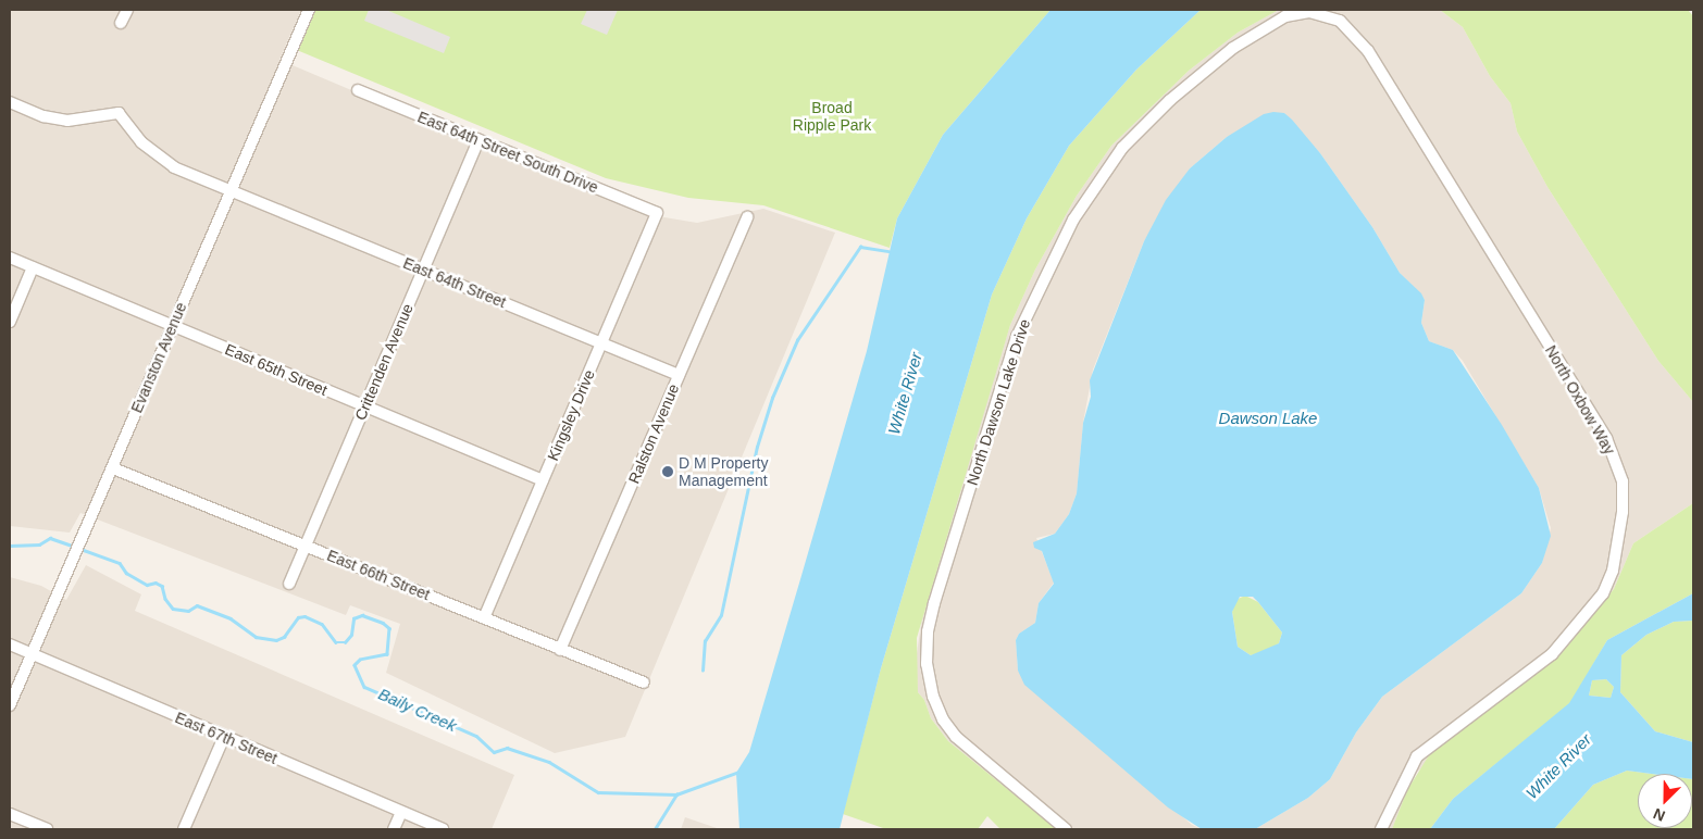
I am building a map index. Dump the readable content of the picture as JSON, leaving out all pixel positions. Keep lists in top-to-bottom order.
{
  "streets": {
    "street": [
      "East 64th Street South Drive",
      "East 64th Street",
      "Evanston Avenue",
      "Crittenden Avenue",
      "East 65th Street",
      "North Oxbow Way",
      "North Dawson Lake Drive",
      "Kingsley Drive",
      "Ralston Avenue",
      "East 66th Street",
      "East 67th Street"
    ]
  },
  "crossings": [
    ["East 64th Street South Drive", "Crittenden Avenue"],
    ["East 64th Street South Drive", "Kingsley Drive"],
    ["East 64th Street", "Evanston Avenue"],
    ["East 64th Street", "Crittenden Avenue"],
    ["East 64th Street", "Kingsley Drive"],
    ["East 64th Street", "Ralston Avenue"],
    ["Evanston Avenue", "East 65th Street"],
    ["Evanston Avenue", "East 66th Street"],
    ["Evanston Avenue", "East 67th Street"],
    ["Crittenden Avenue", "East 65th Street"],
    ["Crittenden Avenue", "East 66th Street"],
    ["East 65th Street", "Kingsley Drive"],
    ["North Oxbow Way", "North Dawson Lake Drive"],
    ["Kingsley Drive", "East 66th Street"],
    ["Ralston Avenue", "East 66th Street"]
  ],
  "water": ["White River", "Dawson Lake", "Baily Creek"],
  "parks": ["Broad Ripple Park"],
  "places": ["D M Property Management"],
  "north": "bottom left"
}
